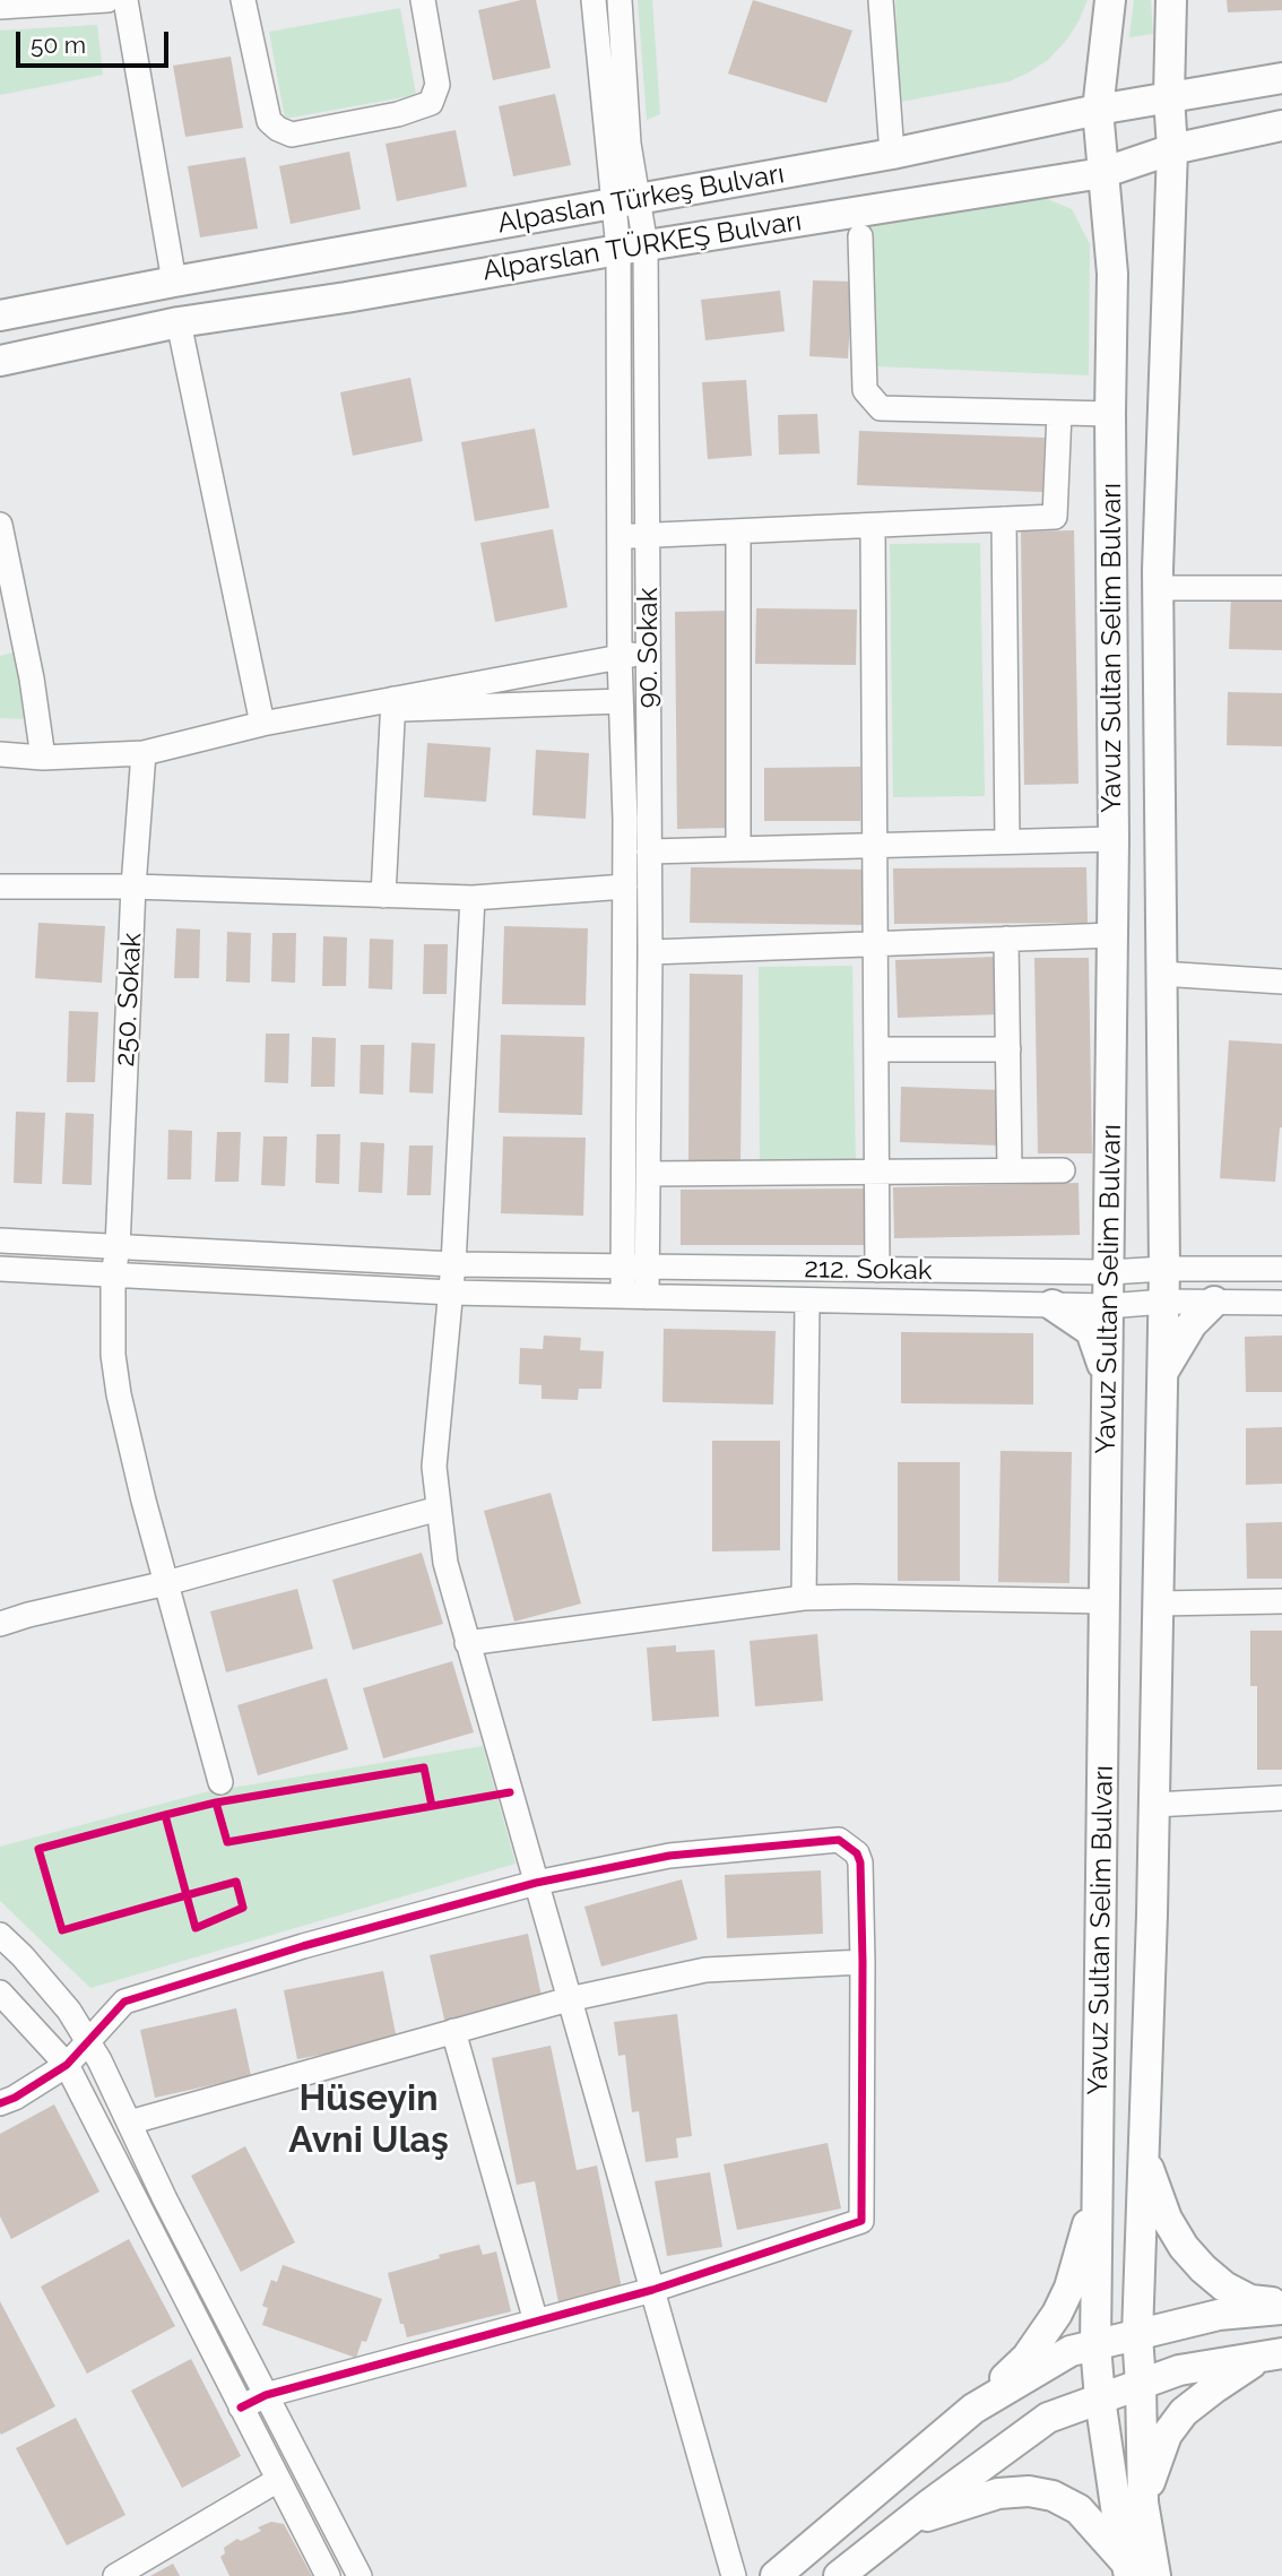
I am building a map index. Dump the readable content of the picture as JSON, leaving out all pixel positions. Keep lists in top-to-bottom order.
{
  "streets": {
    "main road": ["Alpaslan Türkeş Bulvarı", "Alparslan TÜRKEŞ Bulvarı", "Yavuz Sultan Selim Bulvarı"],
    "street": ["90. Sokak", "250. Sokak", "212. Sokak"]
  },
  "crossings": [
    ["Alpaslan Türkeş Bulvarı", "90. Sokak"],
    ["Alpaslan Türkeş Bulvarı", "Yavuz Sultan Selim Bulvarı"],
    ["Alparslan TÜRKEŞ Bulvarı", "90. Sokak"],
    ["Alparslan TÜRKEŞ Bulvarı", "Yavuz Sultan Selim Bulvarı"],
    ["90. Sokak", "212. Sokak"],
    ["Yavuz Sultan Selim Bulvarı", "212. Sokak"],
    ["250. Sokak", "212. Sokak"]
  ],
  "districts": ["Hüseyin Avni Ulaş"],
  "scale_bar": "50 m"
}
